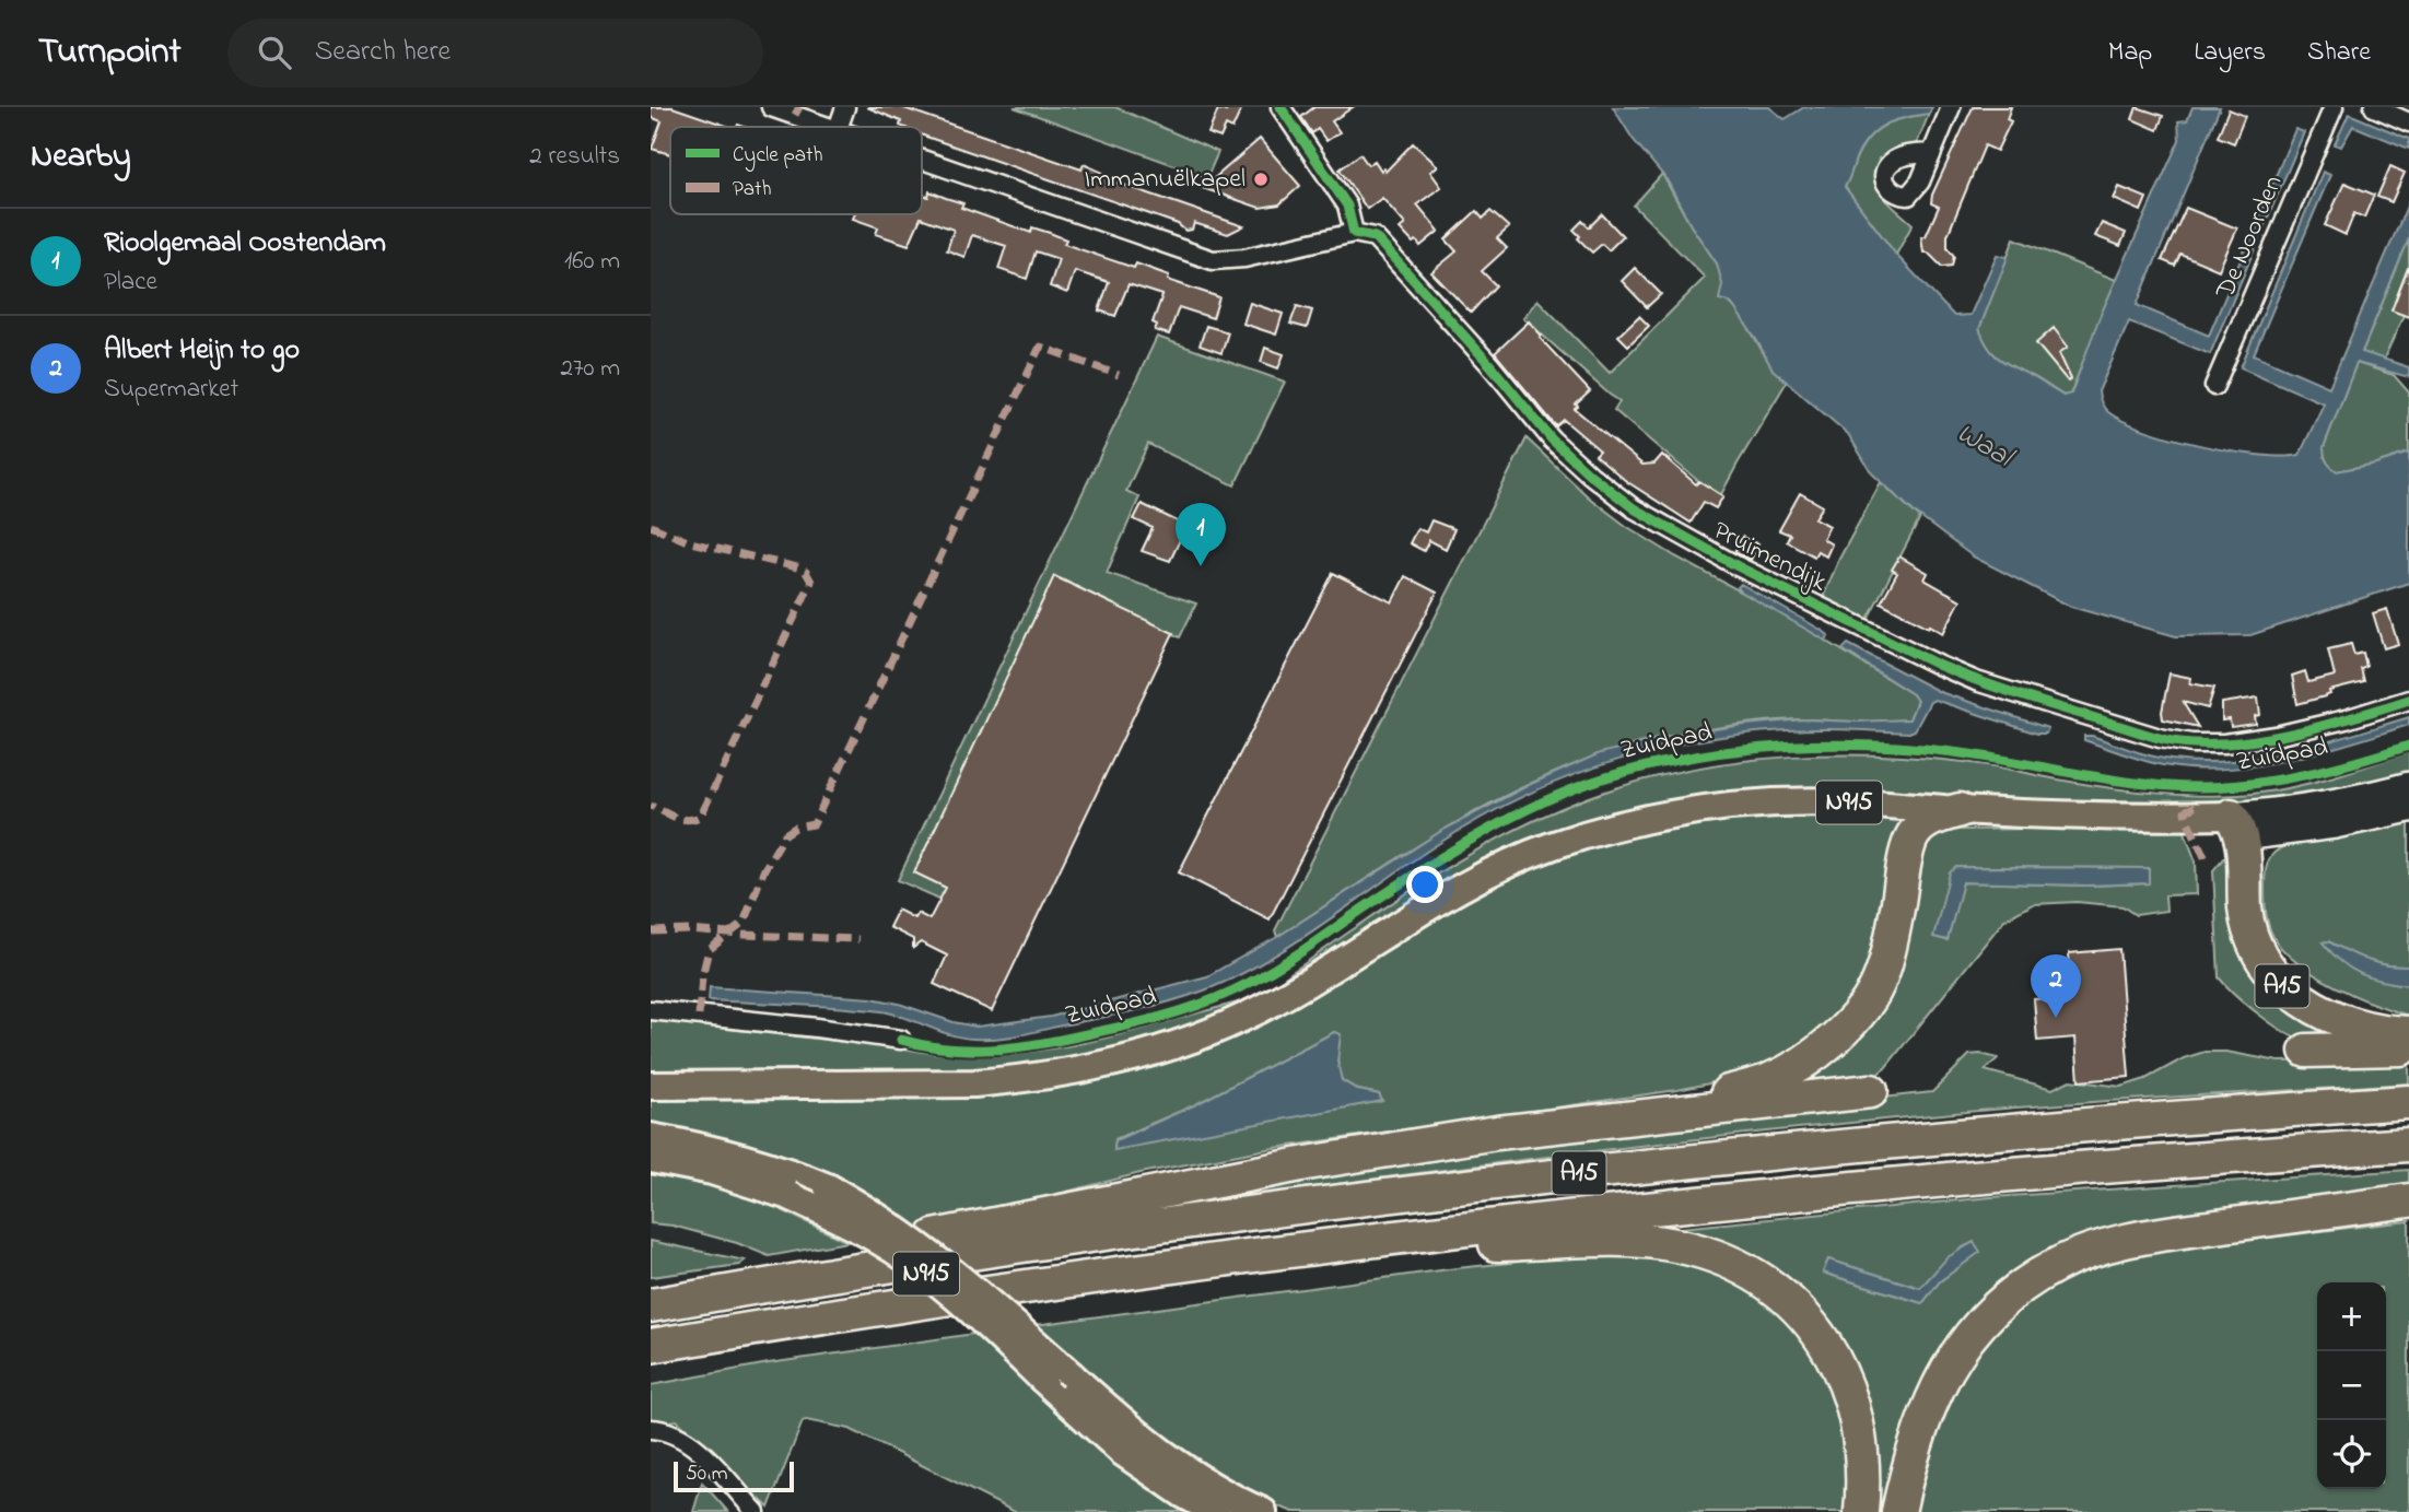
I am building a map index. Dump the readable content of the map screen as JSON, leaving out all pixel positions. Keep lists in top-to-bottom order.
{
  "streets": {
    "highway": ["A15"],
    "main road": ["N915"],
    "street": ["De Noorden", "Pruimendijk"],
    "cycle path": ["Zuidpad"]
  },
  "crossings": [
    ["N915", "A15"]
  ],
  "water": ["Waal"],
  "places": ["Immanuëlkapel"],
  "legend": ["Cycle path", "Path"],
  "scale_bar": "50 m",
  "page": {
    "header": "Turnpoint",
    "search": "Search here",
    "nav": ["Map", "Layers", "Share"],
    "heading": ["Nearby", "2 results"],
    "list": [
      {
        "mark": "1",
        "name": "Rioolgemaal Oostendam",
        "note": "Place",
        "value": "160 m"
      },
      {
        "mark": "2",
        "name": "Albert Heijn to go",
        "note": "Supermarket",
        "value": "270 m"
      }
    ],
    "pins": ["1", "2"],
    "map_buttons": ["+", "−"],
    "scale": "50 m"
  }
}
